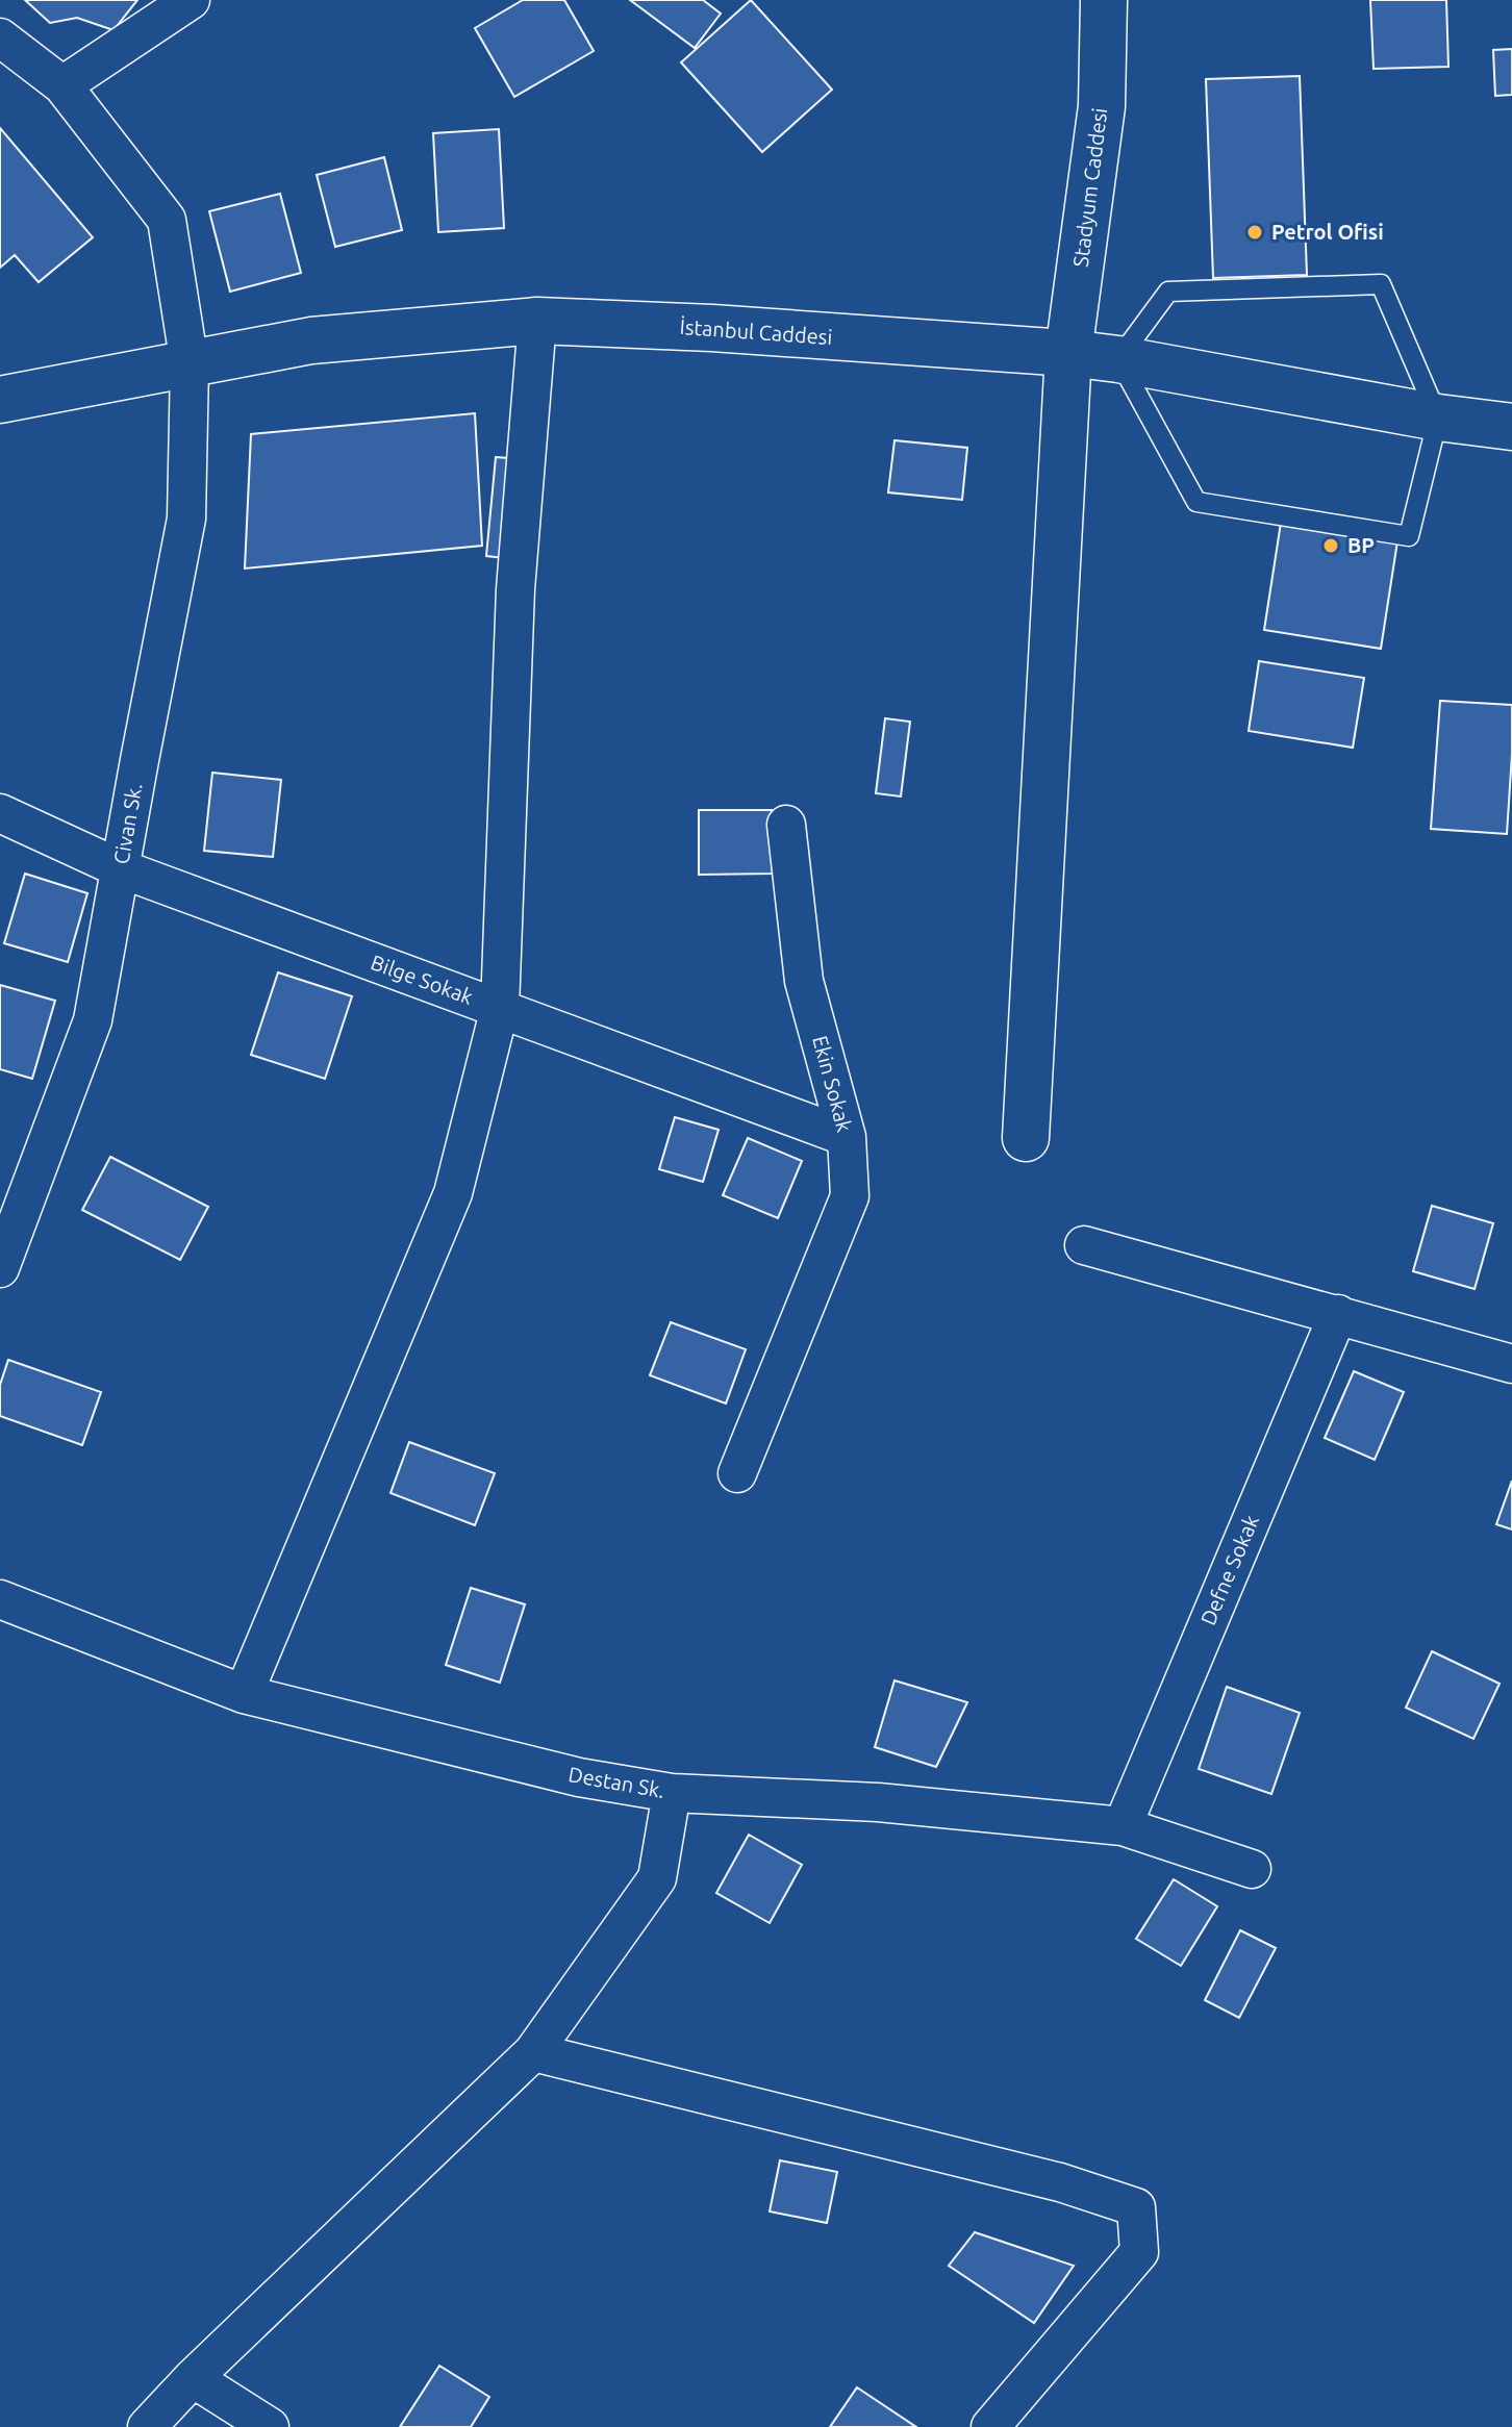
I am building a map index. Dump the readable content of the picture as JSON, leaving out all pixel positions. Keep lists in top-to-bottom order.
{
  "streets": {
    "main road": ["Stadyum Caddesi", "İstanbul Caddesi"],
    "street": [
      "Civan Sk.",
      "Bilge Sokak",
      "Ekin Sokak",
      "Defne Sokak",
      "Destan Sk."
    ]
  },
  "crossings": [
    ["Stadyum Caddesi", "İstanbul Caddesi"],
    ["İstanbul Caddesi", "Civan Sk."],
    ["Civan Sk.", "Bilge Sokak"],
    ["Bilge Sokak", "Ekin Sokak"],
    ["Defne Sokak", "Destan Sk."]
  ],
  "places": ["Petrol Ofisi", "BP"]
}
